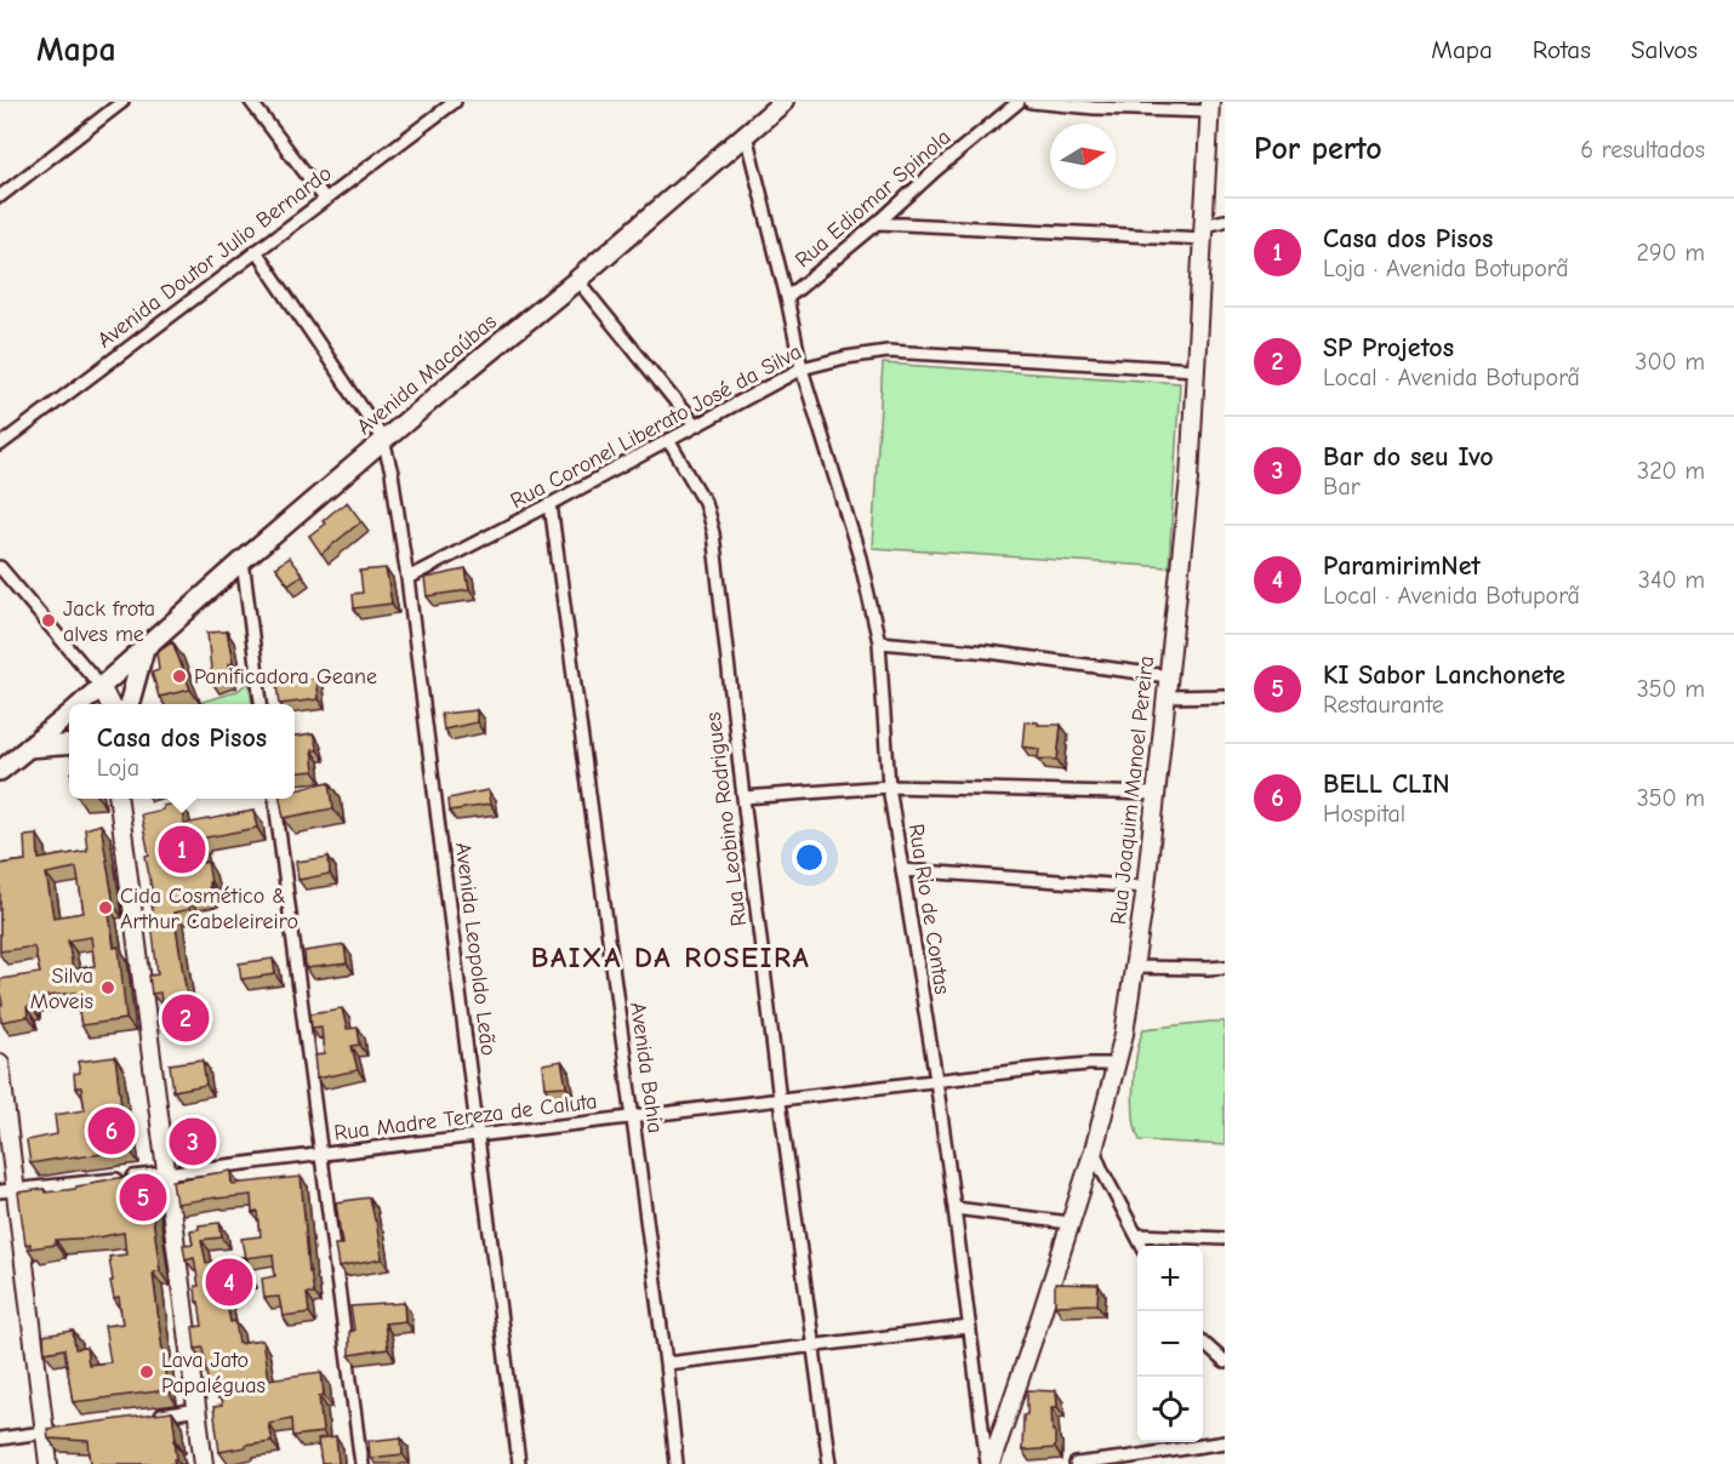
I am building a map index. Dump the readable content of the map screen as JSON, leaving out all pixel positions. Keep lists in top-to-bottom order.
{
  "streets": {
    "main road": ["Avenida Macaúbas"],
    "street": [
      "Rua Ediomar Spinola",
      "Avenida Doutor Julio Bernardo",
      "Rua Coronel Liberato José da Silva",
      "Rua Joaquim Manoel Pereira",
      "Rua Leobino Rodrigues",
      "Rua Rio de Contas",
      "Avenida Leopoldo Leão",
      "Avenida Bahia",
      "Rua Madre Tereza de Caluta"
    ]
  },
  "crossings": [
    ["Rua Ediomar Spinola", "Rua Rio de Contas"],
    ["Avenida Doutor Julio Bernardo", "Avenida Leopoldo Leão"],
    ["Avenida Macaúbas", "Rua Rio de Contas"],
    ["Avenida Macaúbas", "Avenida Leopoldo Leão"],
    ["Rua Coronel Liberato José da Silva", "Rua Joaquim Manoel Pereira"],
    ["Rua Coronel Liberato José da Silva", "Rua Leobino Rodrigues"],
    ["Rua Coronel Liberato José da Silva", "Rua Rio de Contas"],
    ["Rua Coronel Liberato José da Silva", "Avenida Leopoldo Leão"],
    ["Rua Coronel Liberato José da Silva", "Avenida Bahia"],
    ["Rua Joaquim Manoel Pereira", "Rua Rio de Contas"],
    ["Rua Joaquim Manoel Pereira", "Rua Madre Tereza de Caluta"],
    ["Rua Leobino Rodrigues", "Rua Madre Tereza de Caluta"],
    ["Rua Rio de Contas", "Rua Madre Tereza de Caluta"],
    ["Avenida Leopoldo Leão", "Rua Madre Tereza de Caluta"],
    ["Avenida Bahia", "Rua Madre Tereza de Caluta"]
  ],
  "districts": ["BAIXA DA ROSEIRA"],
  "places": [
    "Jack frota alves me",
    "Panificadora Geane",
    "Cida Cosmético & Arthur Cabeleireiro",
    "Silva Moveis",
    "Lava Jato Papaléguas"
  ],
  "north": "right",
  "page": {
    "header": "Mapa",
    "nav": ["Mapa", "Rotas", "Salvos"],
    "heading": ["Por perto", "6 resultados"],
    "list": [
      {
        "mark": "1",
        "name": "Casa dos Pisos",
        "note": "Loja · Avenida Botuporã",
        "value": "290 m"
      },
      {
        "mark": "2",
        "name": "SP Projetos",
        "note": "Local · Avenida Botuporã",
        "value": "300 m"
      },
      {
        "mark": "3",
        "name": "Bar do seu Ivo",
        "note": "Bar",
        "value": "320 m"
      },
      {
        "mark": "4",
        "name": "ParamirimNet",
        "note": "Local · Avenida Botuporã",
        "value": "340 m"
      },
      {
        "mark": "5",
        "name": "KI Sabor Lanchonete",
        "note": "Restaurante",
        "value": "350 m"
      },
      {
        "mark": "6",
        "name": "BELL CLIN",
        "note": "Hospital",
        "value": "350 m"
      }
    ],
    "popup": ["Casa dos Pisos", "Loja"],
    "pins": [
      "1",
      "2",
      "6",
      "3",
      "5",
      "4"
    ],
    "map_buttons": ["+", "−"]
  }
}
